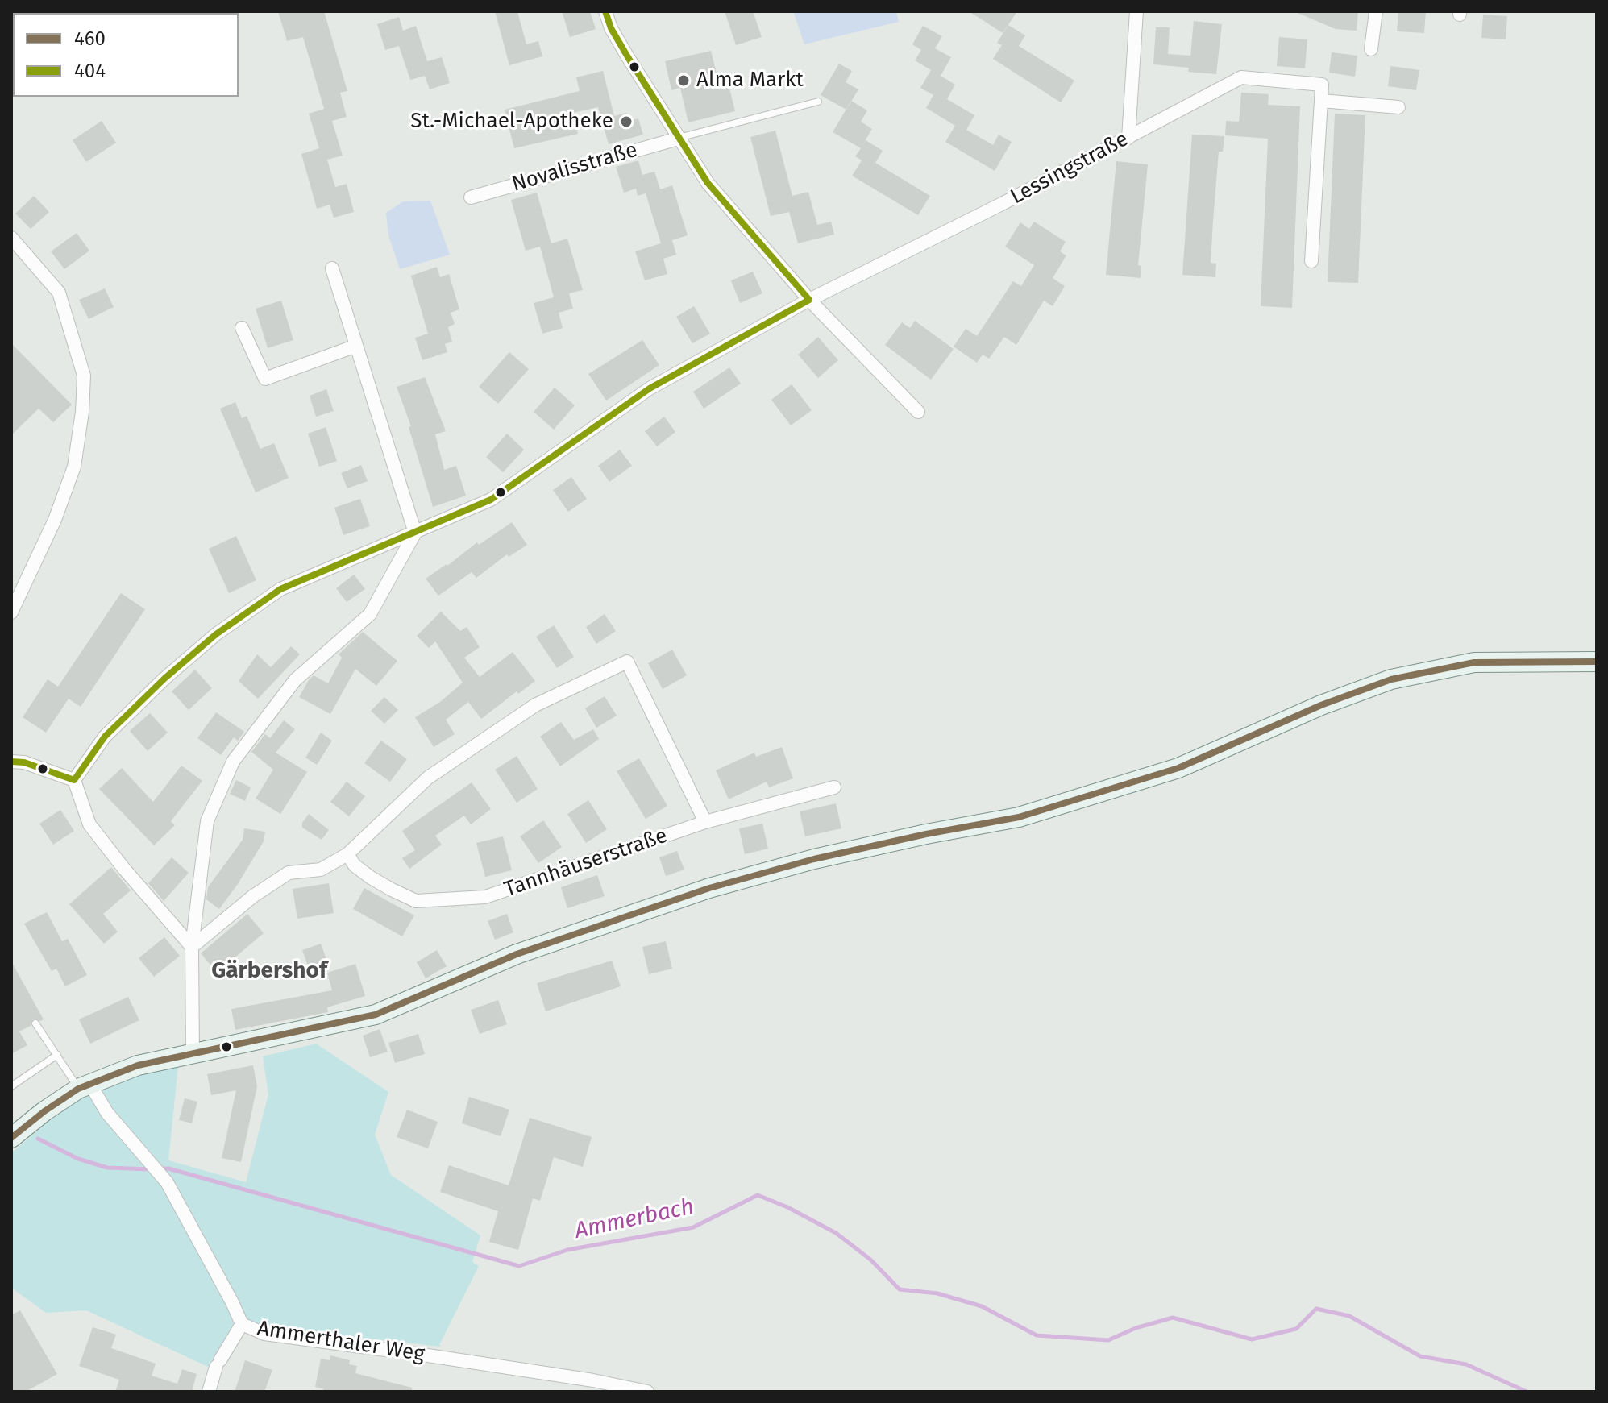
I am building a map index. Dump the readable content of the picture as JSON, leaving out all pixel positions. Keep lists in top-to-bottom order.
{
  "streets": {
    "street": [
      "Novalisstraße",
      "Lessingstraße",
      "Tannhäuserstraße",
      "Ammerthaler Weg"
    ]
  },
  "districts": ["Gärbershof"],
  "water": ["Ammerbach"],
  "places": ["Alma Markt", "St.-Michael-Apotheke"],
  "lines": ["transit line 404", "transit line 460"],
  "legend": ["460", "404"]
}
